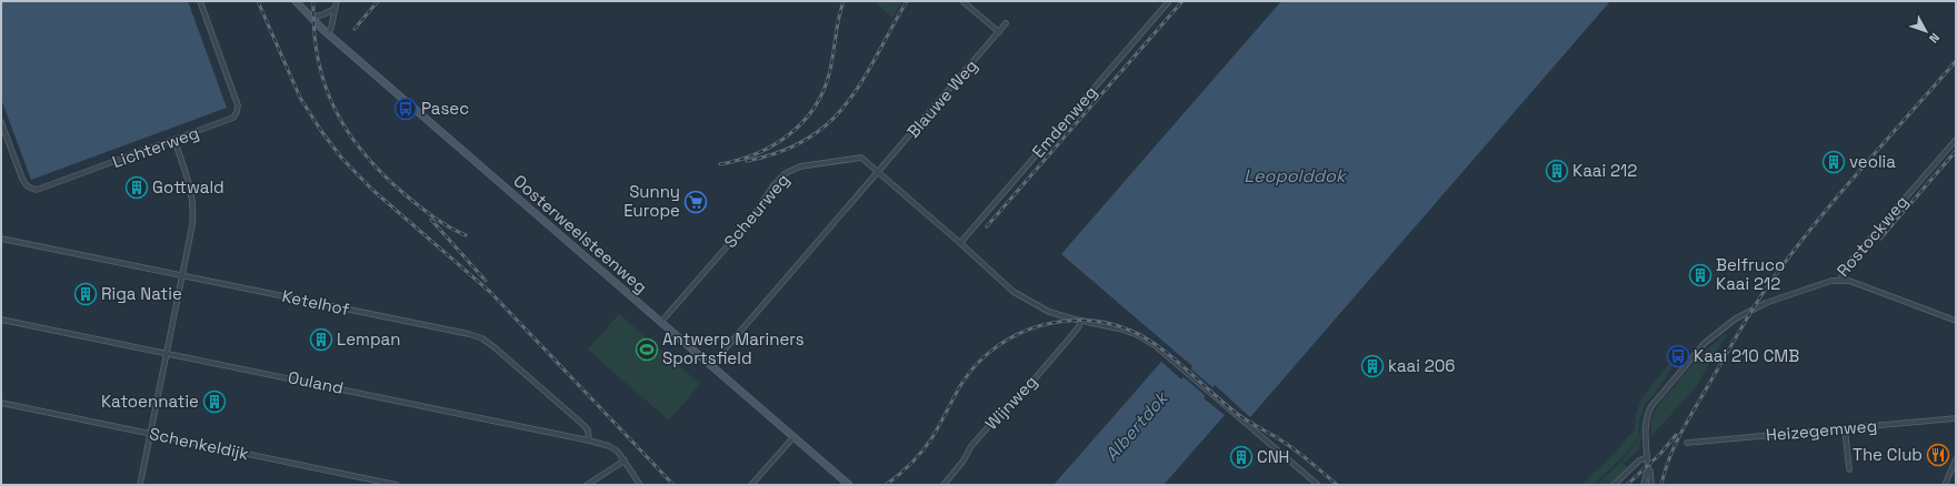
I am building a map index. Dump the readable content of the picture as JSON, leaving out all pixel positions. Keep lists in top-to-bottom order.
{
  "streets": {
    "main road": ["Oosterweelsteenweg"],
    "street": [
      "Blauwe Weg",
      "Emdenweg",
      "Lichterweg",
      "Scheurweg",
      "Rostockweg",
      "Ketelhof",
      "Ouland",
      "Wijnweg",
      "Heizegemweg",
      "Schenkeldijk"
    ]
  },
  "crossings": [
    ["Blauwe Weg", "Scheurweg"],
    ["Blauwe Weg", "Oosterweelsteenweg"],
    ["Emdenweg", "Scheurweg"],
    ["Scheurweg", "Oosterweelsteenweg"],
    ["Scheurweg", "Wijnweg"],
    ["Ketelhof", "Ouland"]
  ],
  "water": ["Leopolddok", "Albertdok"],
  "places": {
    "bus stop": ["Pasec", "Kaai 210 CMB"],
    "building": [
      "veolia",
      "Kaai 212",
      "Gottwald",
      "Belfruco Kaai 212",
      "Riga Natie",
      "Lempan",
      "kaai 206",
      "Katoennatie",
      "CNH"
    ],
    "supermarket": ["Sunny Europe"],
    "sports": ["Antwerp Mariners Sportsfield"],
    "restaurant": ["The Club"]
  },
  "north": "bottom right"
}
